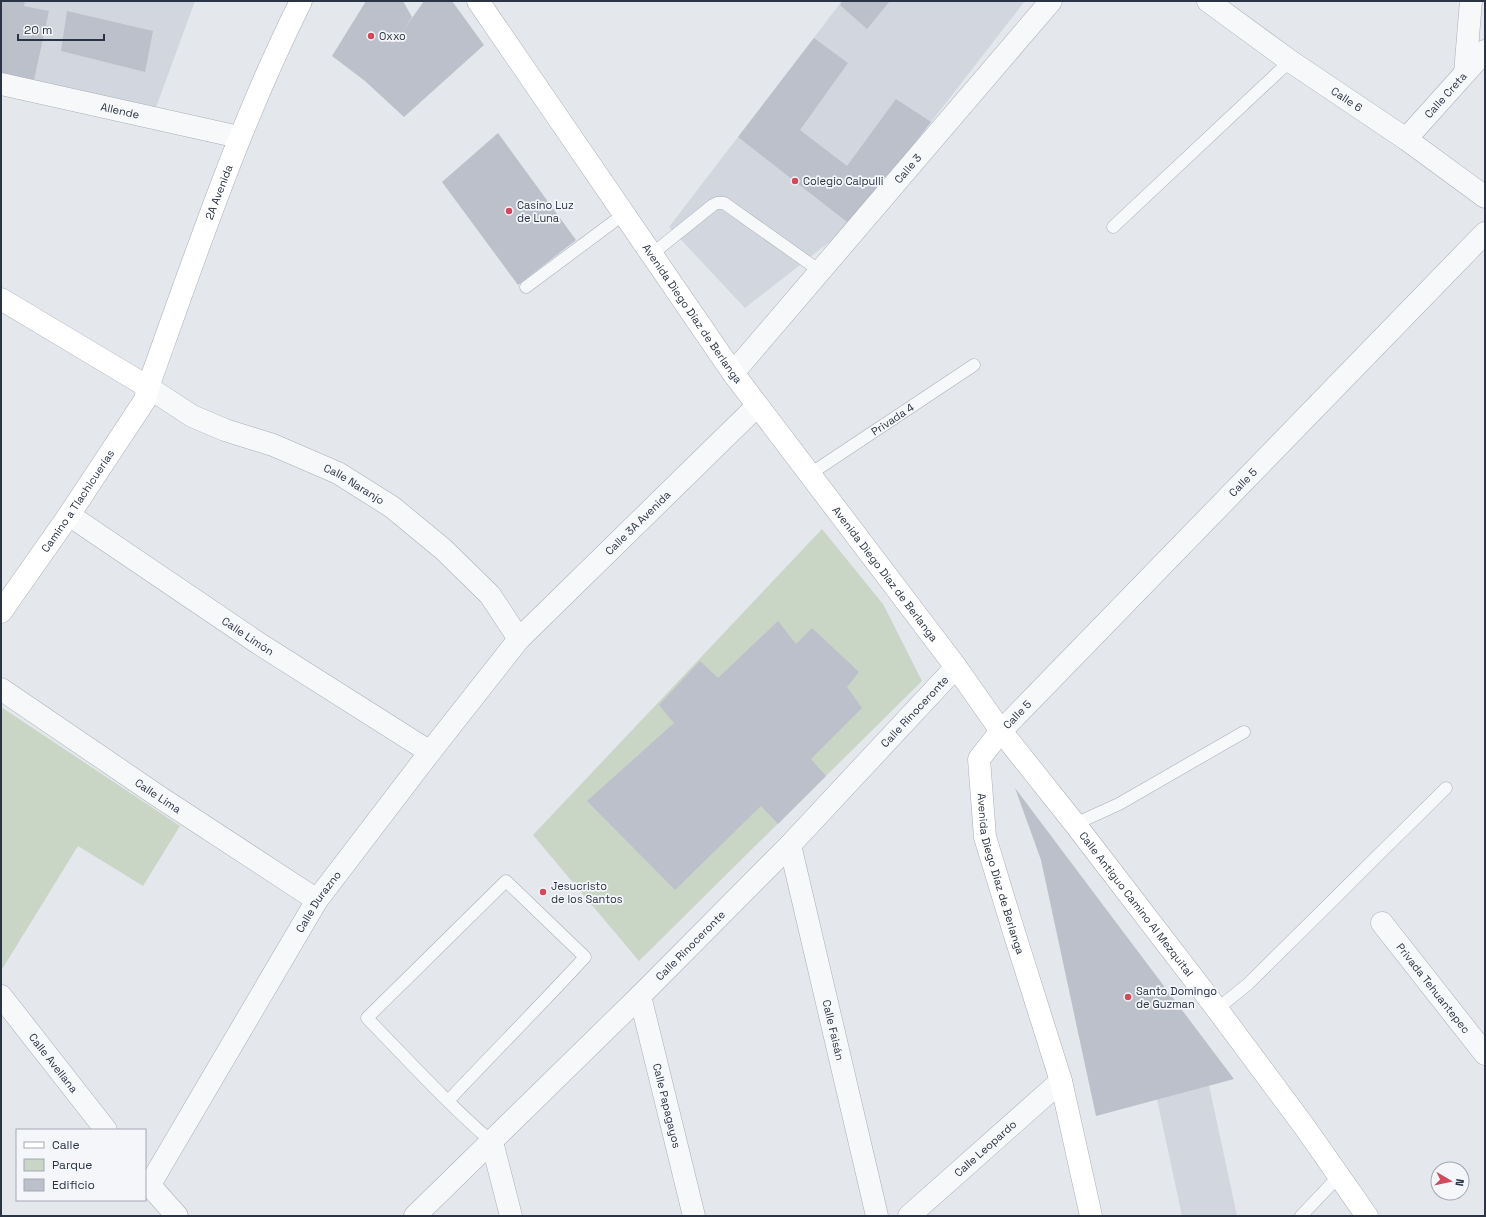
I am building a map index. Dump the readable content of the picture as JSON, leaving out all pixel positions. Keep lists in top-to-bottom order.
{
  "streets": {
    "street": [
      "Calle Creta",
      "Calle 6",
      "Allende",
      "Calle 3",
      "2A Avenida",
      "Avenida Diego Díaz de Berlanga",
      "Calle 5",
      "Calle Naranjo",
      "Camino a Tlachicuerías",
      "Calle 3A Avenida",
      "Calle Limón",
      "Calle Rinoceronte",
      "Calle Lima",
      "Calle Durazno",
      "Calle Antiguo Camino Al Mezquital",
      "Privada Tehuantepec",
      "Calle Faisán",
      "Calle Avellana",
      "Calle Papagayos",
      "Calle Leopardo"
    ],
    "lane": ["Privada 4"]
  },
  "crossings": [
    ["Calle Creta", "Calle 6"],
    ["Allende", "2A Avenida"],
    ["Calle 3", "Avenida Diego Díaz de Berlanga"],
    ["2A Avenida", "Calle Naranjo"],
    ["2A Avenida", "Camino a Tlachicuerías"],
    ["Avenida Diego Díaz de Berlanga", "Privada 4"],
    ["Avenida Diego Díaz de Berlanga", "Calle 5"],
    ["Avenida Diego Díaz de Berlanga", "Calle 3A Avenida"],
    ["Avenida Diego Díaz de Berlanga", "Calle Rinoceronte"],
    ["Avenida Diego Díaz de Berlanga", "Calle Antiguo Camino Al Mezquital"],
    ["Avenida Diego Díaz de Berlanga", "Calle Leopardo"],
    ["Calle 5", "Calle Antiguo Camino Al Mezquital"],
    ["Calle Naranjo", "Camino a Tlachicuerías"],
    ["Calle Naranjo", "Calle 3A Avenida"],
    ["Calle Naranjo", "Calle Durazno"],
    ["Camino a Tlachicuerías", "Calle Limón"],
    ["Calle 3A Avenida", "Calle Durazno"],
    ["Calle Limón", "Calle Durazno"],
    ["Calle Rinoceronte", "Calle Faisán"],
    ["Calle Rinoceronte", "Calle Papagayos"],
    ["Calle Lima", "Calle Durazno"]
  ],
  "places": [
    "Oxxo",
    "Colegio Calpulli",
    "Casino Luz de Luna",
    "Jesucristo de los Santos",
    "Santo Domingo de Guzman"
  ],
  "legend": ["Calle", "Parque", "Edificio"],
  "scale_bar": "20 m",
  "north": "right"
}
